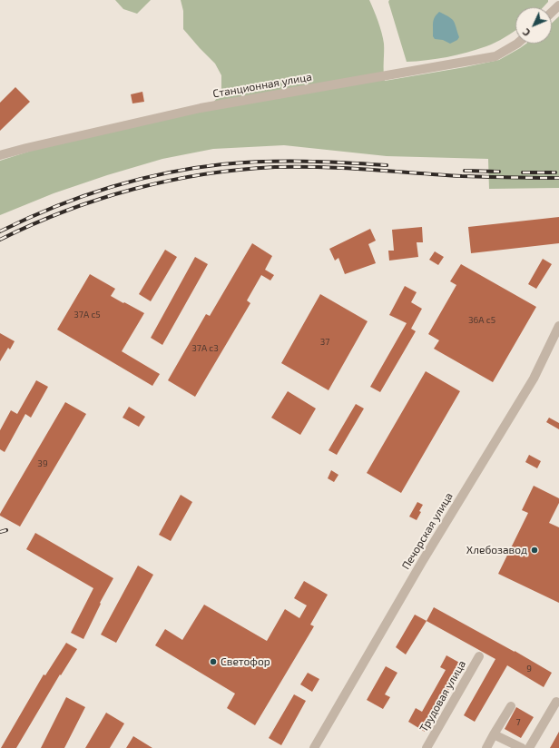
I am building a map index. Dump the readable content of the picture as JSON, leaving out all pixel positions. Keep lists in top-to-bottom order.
{
  "streets": {
    "street": ["Станционная улица", "Печорская улица", "Трудовая улица"]
  },
  "places": ["Хлебозавод", "Светофор"],
  "house_numbers": [
    "37А с5",
    "36А с5",
    "37",
    "37А с3",
    "39",
    "9",
    "7"
  ],
  "north": "bottom left"
}
